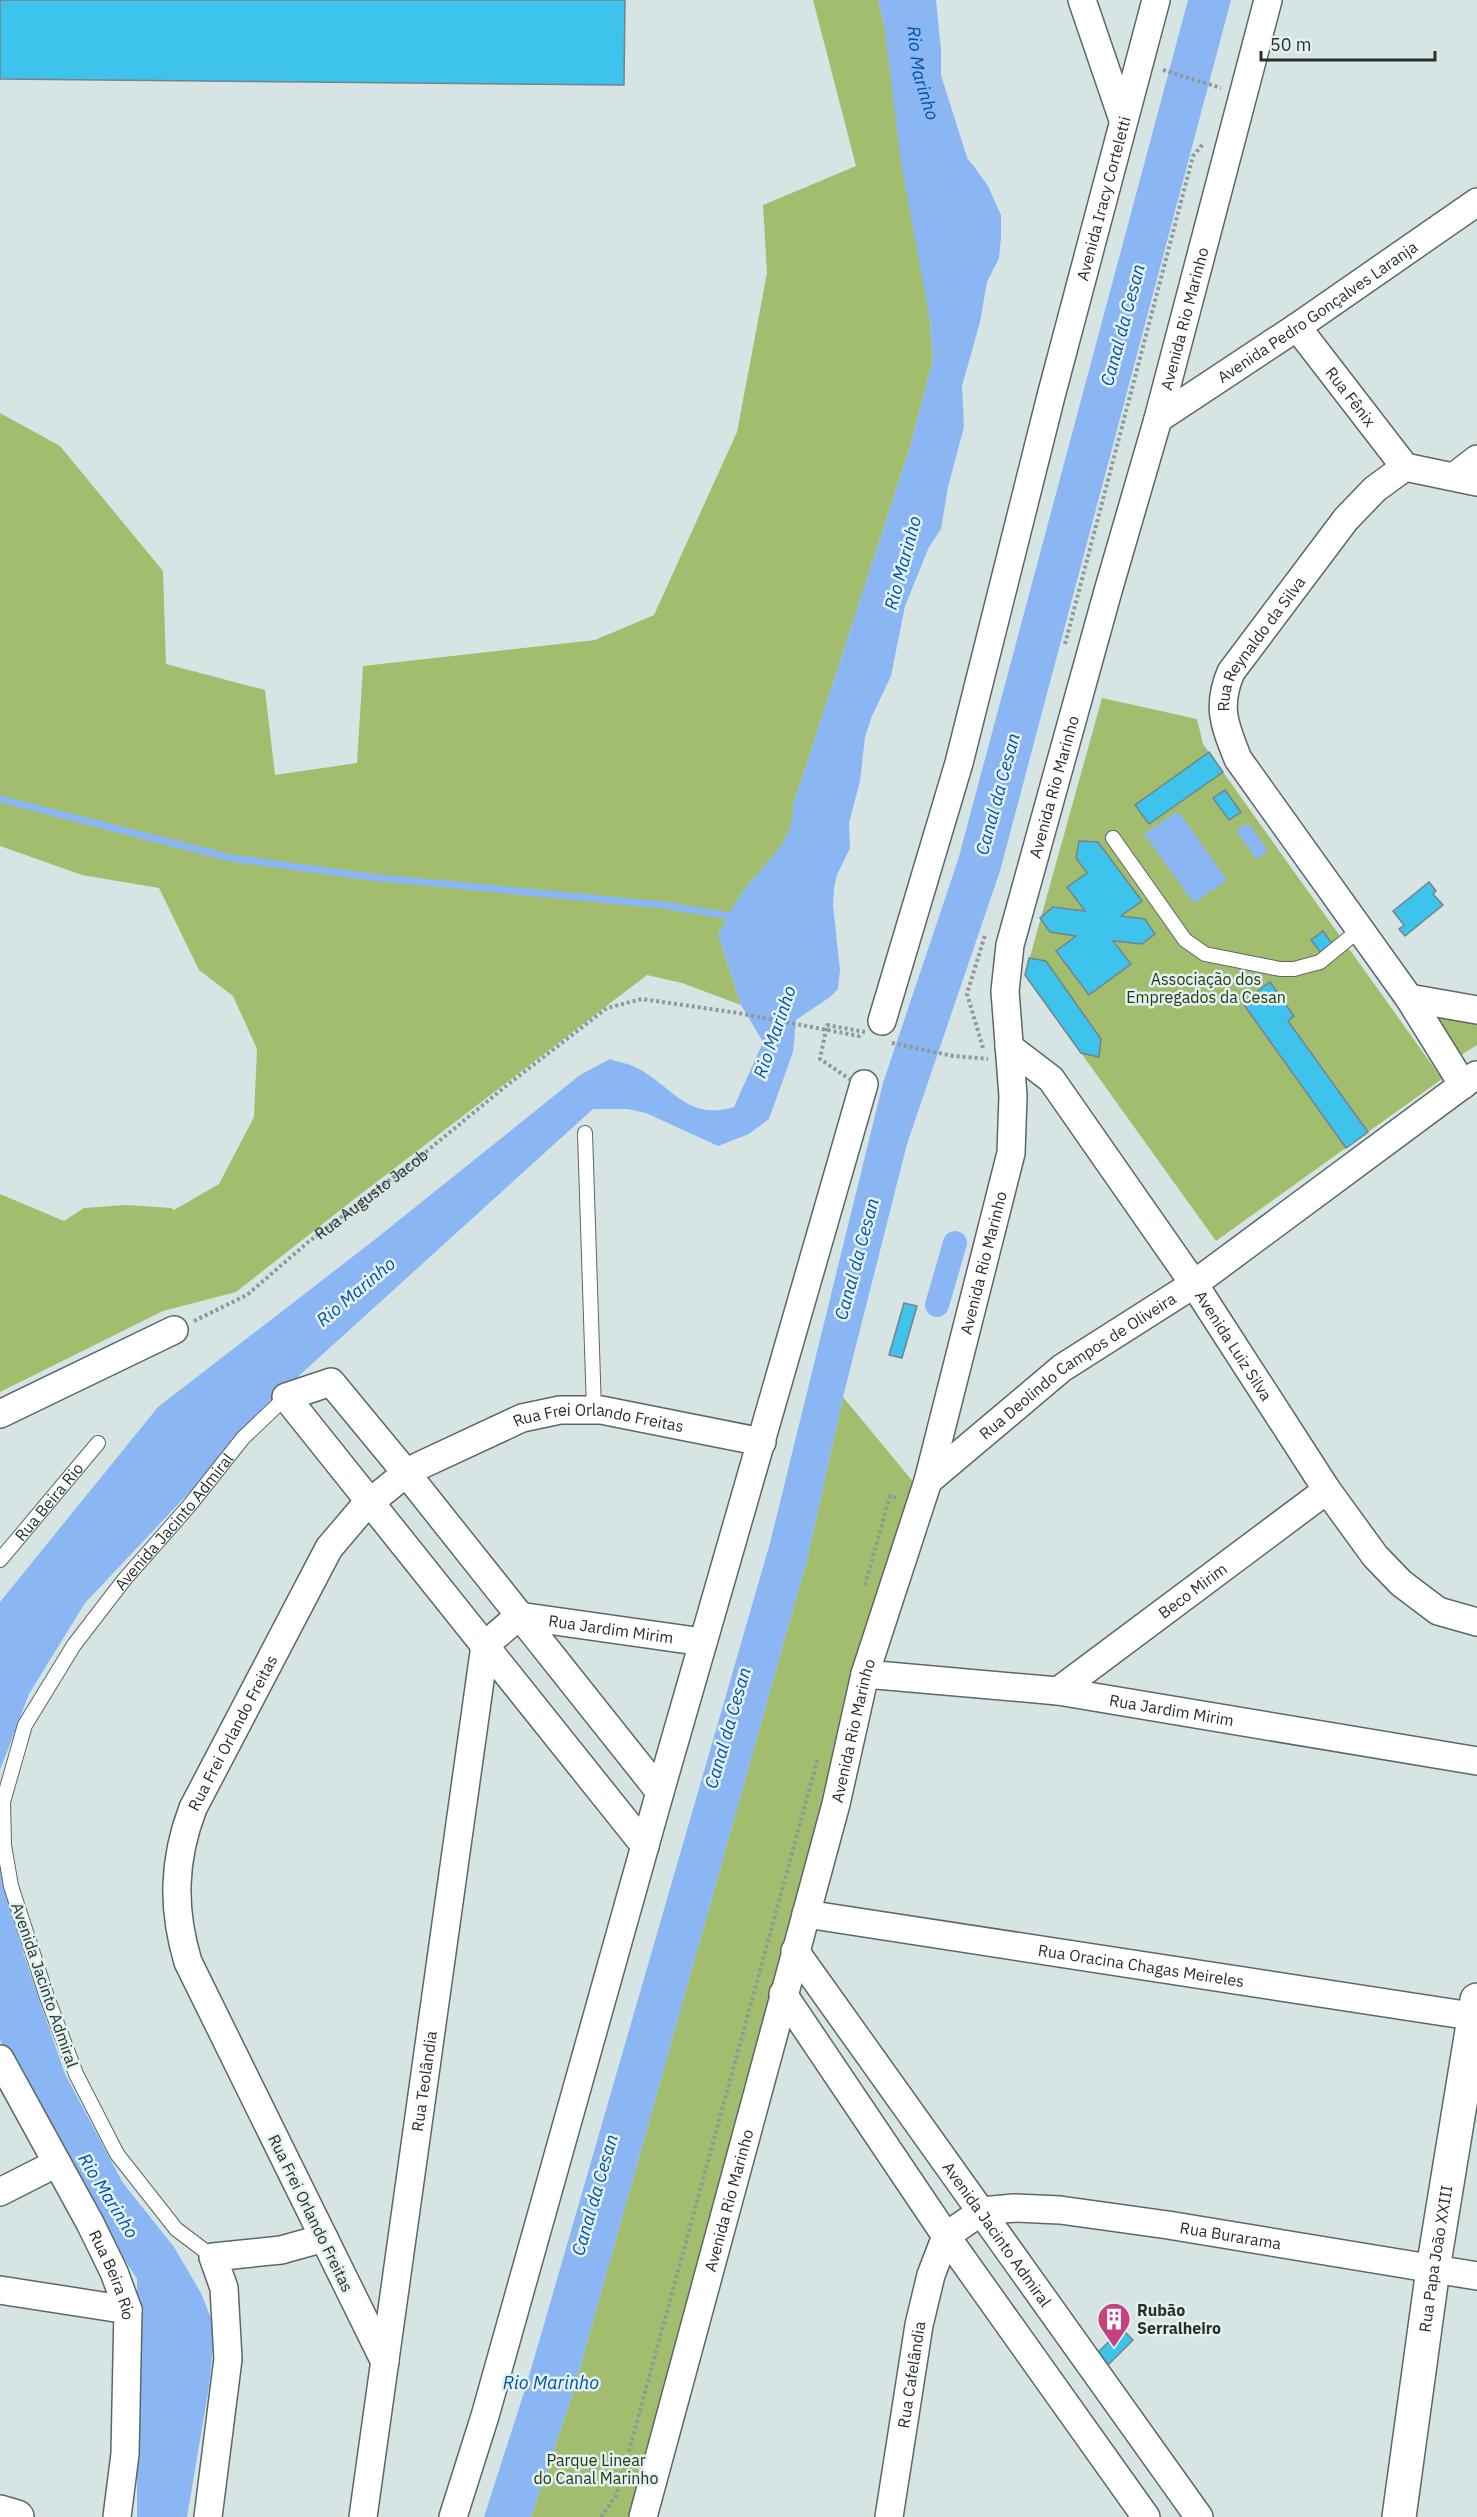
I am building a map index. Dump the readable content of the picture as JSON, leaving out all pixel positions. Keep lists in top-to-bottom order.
{
  "streets": {
    "street": [
      "Avenida Iracy Corteletti",
      "Avenida Pedro Gonçalves Laranja",
      "Avenida Rio Marinho",
      "Rua Fênix",
      "Rua Reynaldo da Silva",
      "Avenida Luiz Silva",
      "Rua Deolindo Campos de Oliveira",
      "Rua Frei Orlando Freitas",
      "Rua Beira Rio",
      "Avenida Jacinto Admiral",
      "Beco Mirim",
      "Rua Jardim Mirim",
      "Rua Oracina Chagas Meireles",
      "Rua Teolândia",
      "Rua Burarama",
      "Rua Papa João XXIII",
      "Rua Cafelândia"
    ],
    "path": ["Rua Augusto Jacob"]
  },
  "crossings": [
    ["Avenida Iracy Corteletti", "Rua Augusto Jacob"],
    ["Avenida Pedro Gonçalves Laranja", "Avenida Rio Marinho"],
    ["Avenida Pedro Gonçalves Laranja", "Rua Fênix"],
    ["Avenida Rio Marinho", "Avenida Luiz Silva"],
    ["Avenida Rio Marinho", "Rua Deolindo Campos de Oliveira"],
    ["Avenida Rio Marinho", "Avenida Jacinto Admiral"],
    ["Avenida Rio Marinho", "Rua Jardim Mirim"],
    ["Avenida Rio Marinho", "Rua Oracina Chagas Meireles"],
    ["Rua Fênix", "Rua Reynaldo da Silva"],
    ["Rua Reynaldo da Silva", "Rua Deolindo Campos de Oliveira"],
    ["Avenida Luiz Silva", "Rua Deolindo Campos de Oliveira"],
    ["Avenida Luiz Silva", "Beco Mirim"],
    ["Rua Frei Orlando Freitas", "Avenida Jacinto Admiral"],
    ["Rua Frei Orlando Freitas", "Rua Teolândia"],
    ["Avenida Jacinto Admiral", "Rua Jardim Mirim"],
    ["Avenida Jacinto Admiral", "Rua Burarama"],
    ["Beco Mirim", "Rua Jardim Mirim"],
    ["Rua Oracina Chagas Meireles", "Rua Papa João XXIII"],
    ["Rua Burarama", "Rua Papa João XXIII"]
  ],
  "water": ["Rio Marinho", "Canal da Cesan"],
  "parks": ["Associação dos Empregados da Cesan", "Parque Linear do Canal Marinho"],
  "places": {
    "building": ["Rubão Serralheiro"]
  },
  "scale_bar": "50 m"
}
